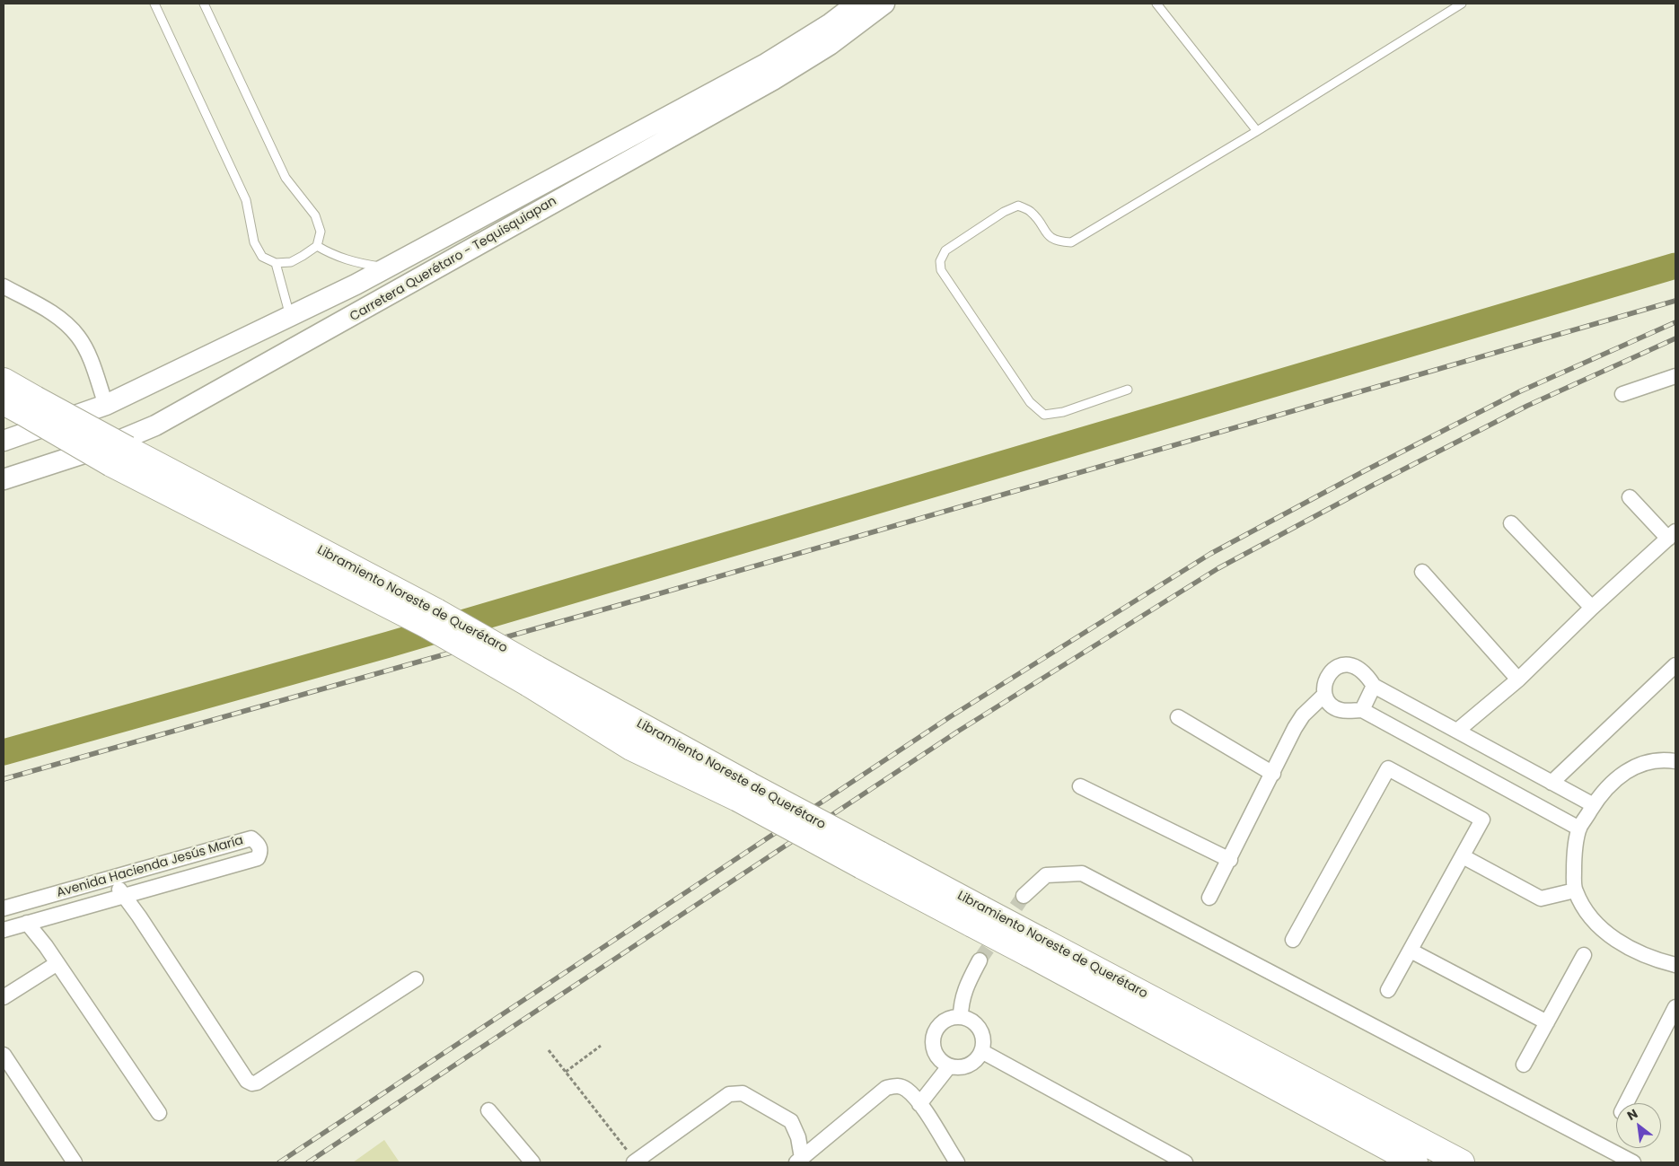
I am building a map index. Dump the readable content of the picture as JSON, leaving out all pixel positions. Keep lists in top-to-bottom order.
{
  "streets": {
    "highway": ["Libramiento Noreste de Querétaro"],
    "main road": ["Carretera Querétaro - Tequisquiapan"],
    "street": ["Avenida Hacienda Jesús María"]
  },
  "north": "top left"
}
